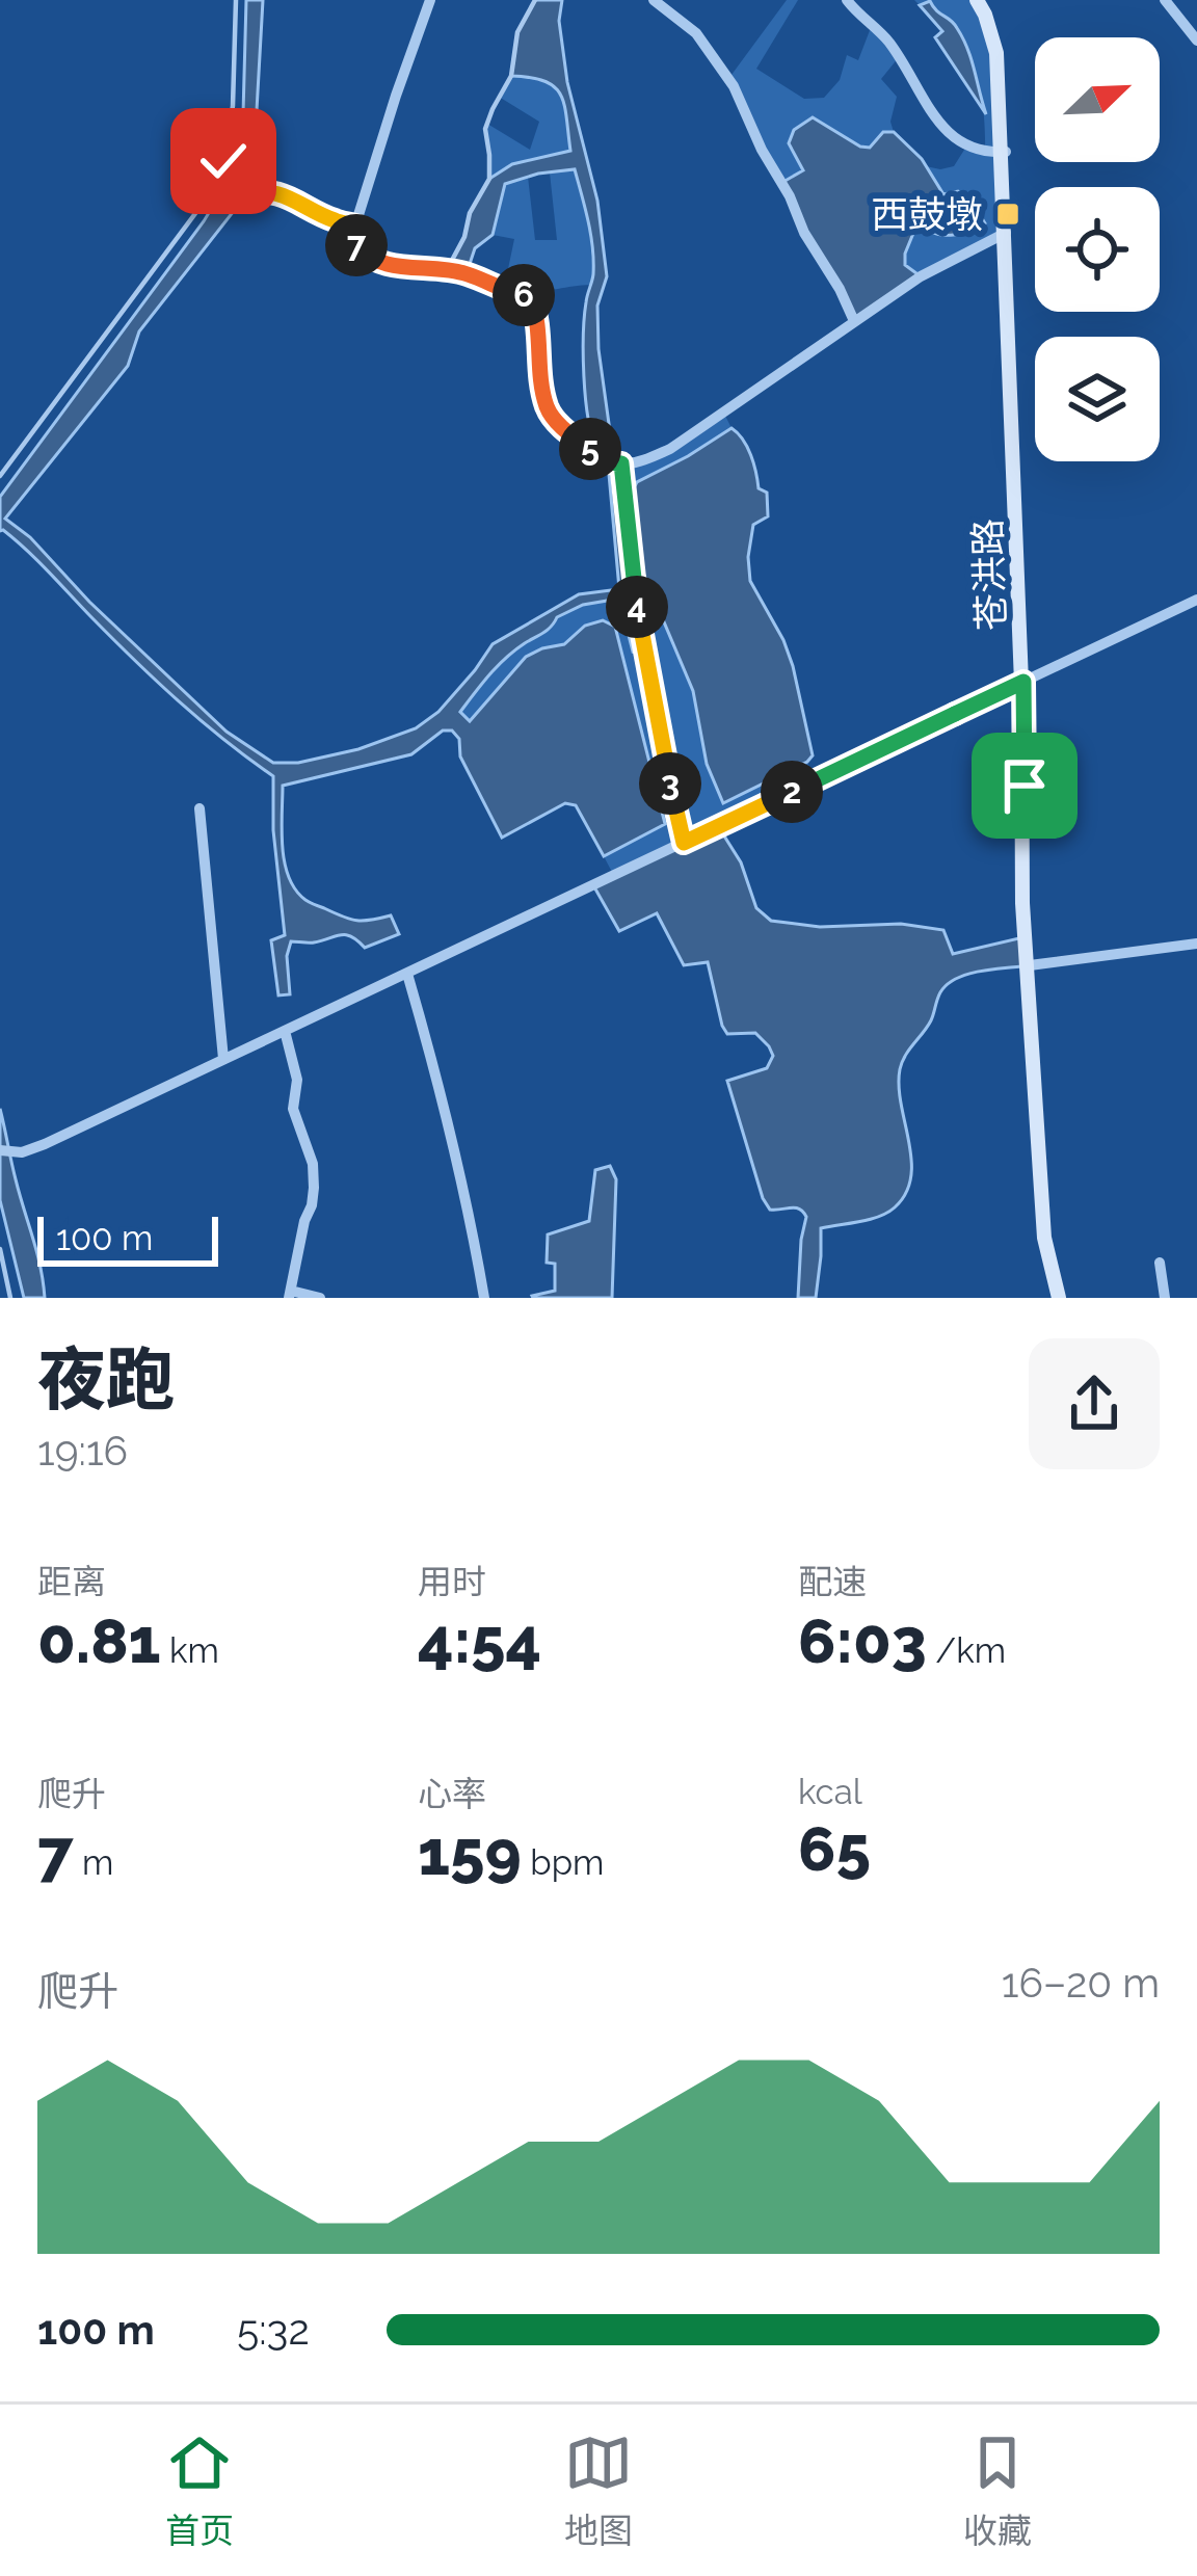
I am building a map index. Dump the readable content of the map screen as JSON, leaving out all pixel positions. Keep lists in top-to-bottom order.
{
  "streets": {
    "main road": ["苍洪路"]
  },
  "places": {
    "transit": ["西鼓墩"]
  },
  "scale_bar": "100 m",
  "north": "top right",
  "page": {
    "pins": [
      "7",
      "6",
      "5",
      "4",
      "3",
      "2"
    ],
    "scale": "100 m",
    "heading": ["夜跑", "19:16"],
    "stats": [
      ["距离", "0.81 km"],
      ["用时", "4:54"],
      ["配速", "6:03 /km"],
      ["爬升", "7 m"],
      ["心率", "159 bpm"],
      ["kcal", "65"]
    ],
    "chart": ["爬升", "16–20 m"],
    "list": [
      {
        "name": "100 m",
        "note": "5:32"
      }
    ],
    "tabs": ["首页", "地图", "收藏"]
  }
}
